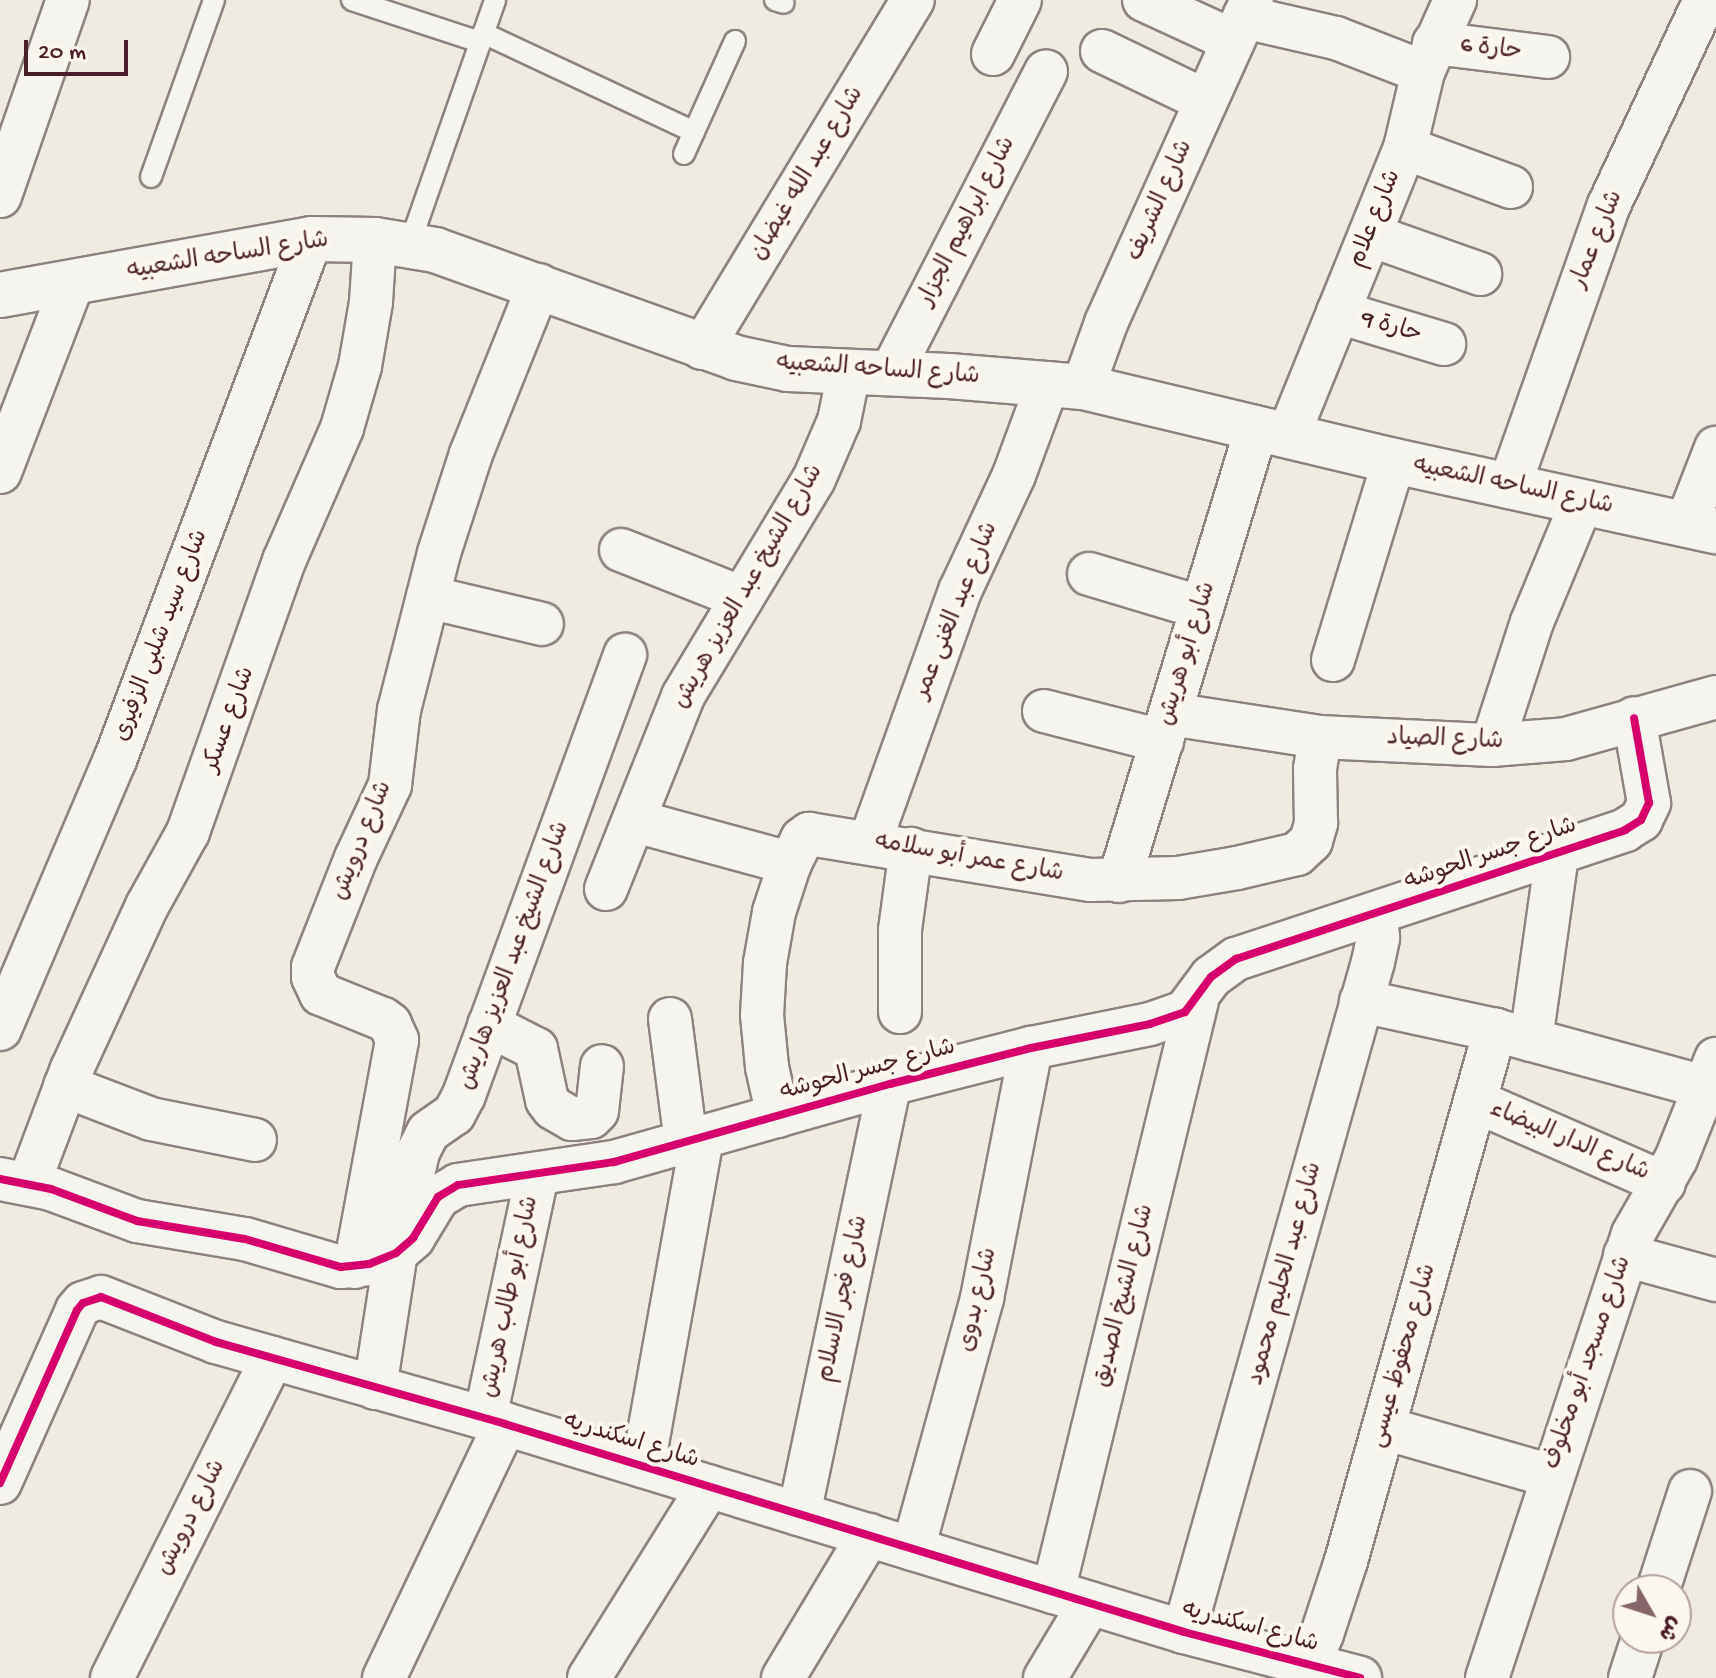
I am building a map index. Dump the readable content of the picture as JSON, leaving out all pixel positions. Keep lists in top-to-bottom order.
{
  "streets": {
    "main road": ["شارع الساحه الشعبيه"],
    "street": [
      "حارة 6",
      "شارع عبد الله غيضان",
      "شارع الشريف",
      "شارع علام",
      "شارع ابراهيم الجزار",
      "شارع عمار",
      "حارة 9",
      "شارع الشيخ عبد العزيز هريش",
      "شارع عبد الغنى عمر",
      "شارع سيد شلبى الزفيرى",
      "شارع أبو هريش",
      "شارع عسكر",
      "شارع الصياد",
      "شارع درويش",
      "شارع جسر الحوشه",
      "شارع عمر أبو سلامه",
      "شارع الشيخ عبد العزيز هاريش",
      "شارع الدار البيضاء",
      "شارع عبد الحليم محمود",
      "شارع الشيخ الصديق",
      "شارع أبو طالب هريش",
      "شارع فجر الاسلام",
      "شارع بدوى",
      "شارع محفوظ عيسى",
      "شارع مسجد أبو مخلوف",
      "شارع اسكندريه"
    ]
  },
  "crossings": [
    ["حارة 6", "شارع علام"],
    ["شارع عبد الله غيضان", "شارع الساحه الشعبيه"],
    ["شارع الشريف", "شارع الساحه الشعبيه"],
    ["شارع الشريف", "شارع عبد الغنى عمر"],
    ["شارع علام", "شارع الساحه الشعبيه"],
    ["شارع علام", "حارة 9"],
    ["شارع علام", "شارع أبو هريش"],
    ["شارع ابراهيم الجزار", "شارع الساحه الشعبيه"],
    ["شارع ابراهيم الجزار", "شارع الشيخ عبد العزيز هريش"],
    ["شارع عمار", "شارع الساحه الشعبيه"],
    ["شارع الساحه الشعبيه", "شارع الشيخ عبد العزيز هريش"],
    ["شارع الساحه الشعبيه", "شارع عبد الغنى عمر"],
    ["شارع الساحه الشعبيه", "شارع سيد شلبى الزفيرى"],
    ["شارع الساحه الشعبيه", "شارع أبو هريش"],
    ["شارع الساحه الشعبيه", "شارع عسكر"],
    ["شارع الساحه الشعبيه", "شارع درويش"],
    ["شارع عبد الغنى عمر", "شارع عمر أبو سلامه"],
    ["شارع أبو هريش", "شارع الصياد"],
    ["شارع أبو هريش", "شارع عمر أبو سلامه"],
    ["شارع الصياد", "شارع جسر الحوشه"],
    ["شارع الصياد", "شارع عمر أبو سلامه"],
    ["شارع درويش", "شارع اسكندريه"],
    ["شارع جسر الحوشه", "شارع عمر أبو سلامه"],
    ["شارع جسر الحوشه", "شارع الشيخ عبد العزيز هاريش"],
    ["شارع جسر الحوشه", "شارع عبد الحليم محمود"],
    ["شارع جسر الحوشه", "شارع الشيخ الصديق"],
    ["شارع جسر الحوشه", "شارع أبو طالب هريش"],
    ["شارع جسر الحوشه", "شارع فجر الاسلام"],
    ["شارع جسر الحوشه", "شارع بدوى"],
    ["شارع جسر الحوشه", "شارع محفوظ عيسى"],
    ["شارع الشيخ عبد العزيز هاريش", "شارع اسكندريه"],
    ["شارع الدار البيضاء", "شارع محفوظ عيسى"],
    ["شارع الدار البيضاء", "شارع مسجد أبو مخلوف"],
    ["شارع عبد الحليم محمود", "شارع اسكندريه"],
    ["شارع الشيخ الصديق", "شارع اسكندريه"],
    ["شارع أبو طالب هريش", "شارع اسكندريه"],
    ["شارع فجر الاسلام", "شارع اسكندريه"],
    ["شارع بدوى", "شارع اسكندريه"],
    ["شارع محفوظ عيسى", "شارع اسكندريه"]
  ],
  "scale_bar": "20 m",
  "north": "bottom right"
}
